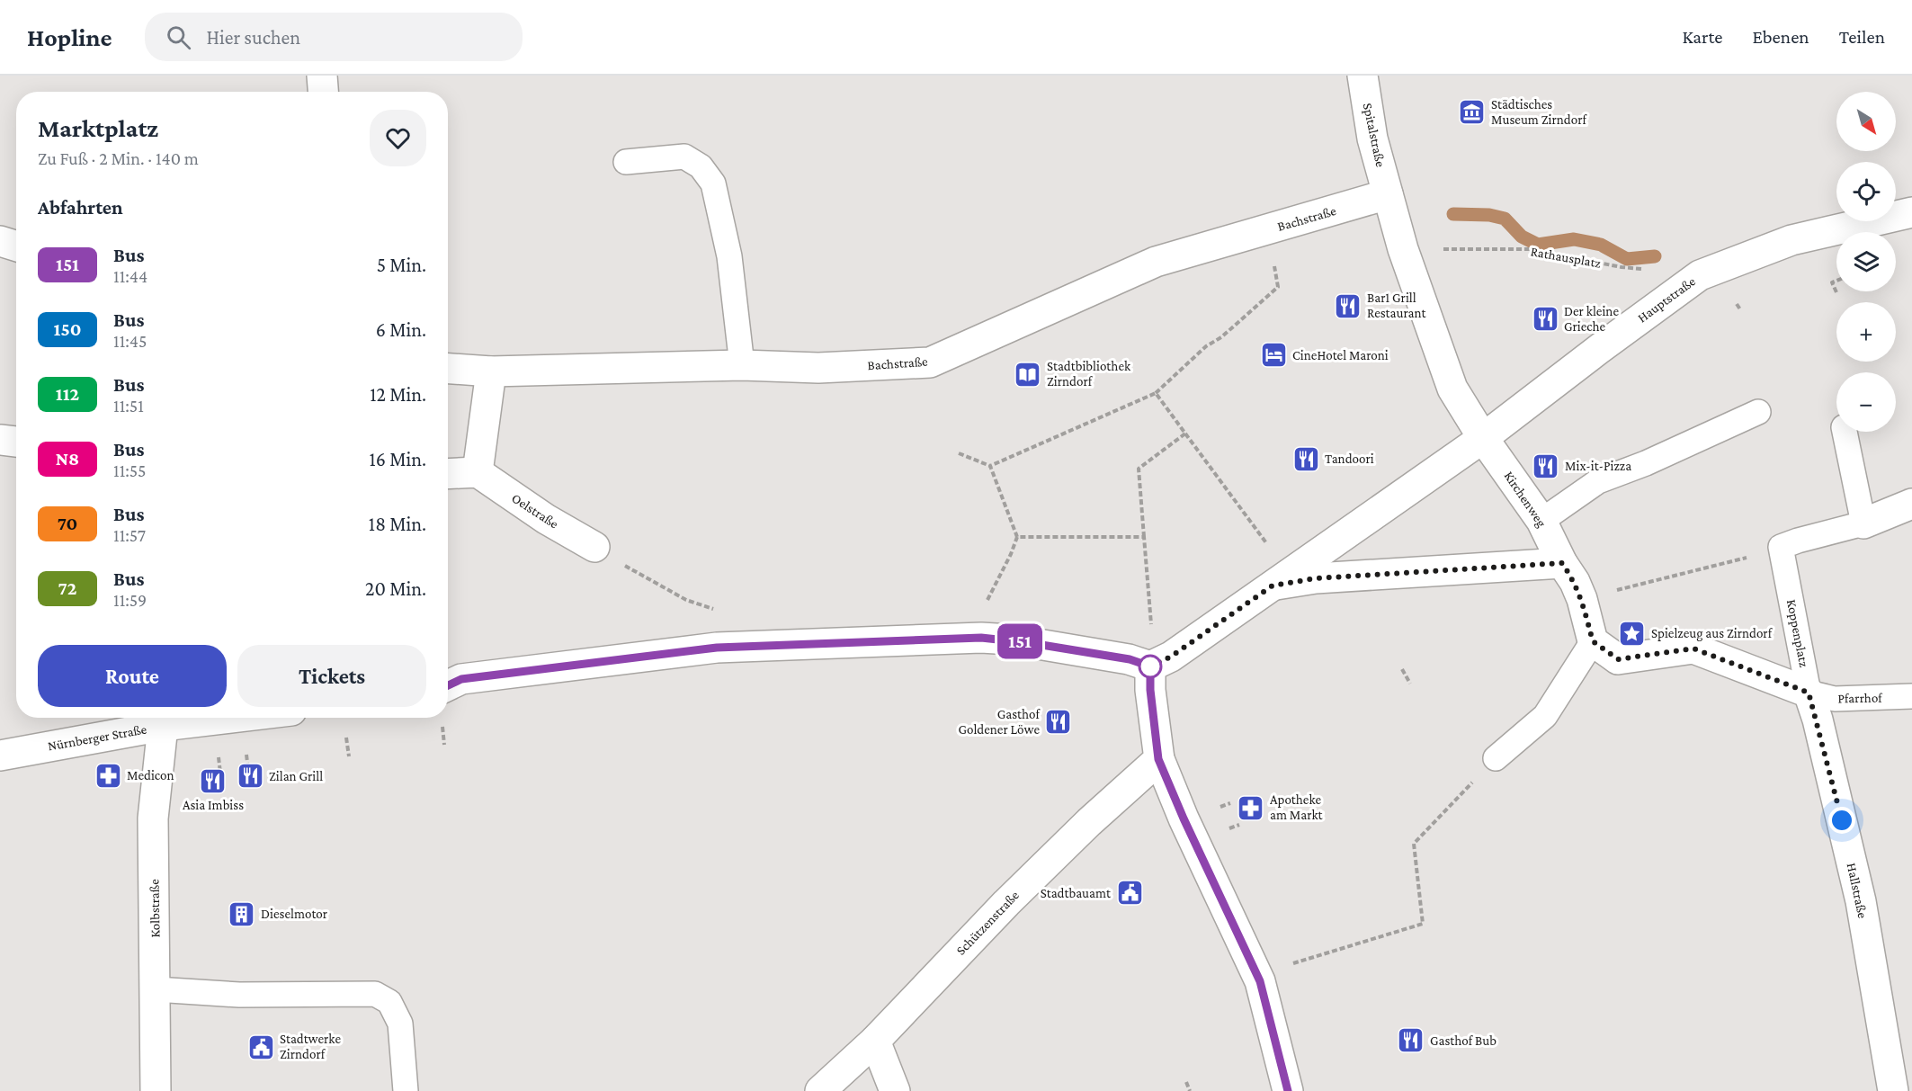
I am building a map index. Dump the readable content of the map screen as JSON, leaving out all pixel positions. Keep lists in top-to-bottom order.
{
  "streets": {
    "street": [
      "Spitalstraße",
      "Bachstraße",
      "Hauptstraße",
      "Kirchenweg",
      "Oelstraße",
      "Koppenplatz",
      "Nürnberger Straße",
      "Hallstraße",
      "Kolbstraße",
      "Schützenstraße"
    ],
    "lane": ["Pfarrhof"],
    "path": ["Rathausplatz"]
  },
  "crossings": [
    ["Spitalstraße", "Bachstraße"],
    ["Hauptstraße", "Kirchenweg"],
    ["Koppenplatz", "Pfarrhof"],
    ["Koppenplatz", "Hallstraße"],
    ["Pfarrhof", "Hallstraße"],
    ["Nürnberger Straße", "Kolbstraße"]
  ],
  "places": {
    "museum": ["Städtisches Museum Zirndorf"],
    "restaurant": [
      "Bar1 Grill Restaurant",
      "Der kleine Grieche",
      "Tandoori",
      "Mix-it-Pizza",
      "Gasthof Goldener Löwe",
      "Zilan Grill",
      "Asia Imbiss",
      "Gasthof Bub"
    ],
    "hotel": ["CineHotel Maroni"],
    "library": ["Stadtbibliothek Zirndorf"],
    "place": ["Spielzeug aus Zirndorf"],
    "pharmacy": ["Medicon", "Apotheke am Markt"],
    "public building": ["Stadtbauamt", "Stadtwerke Zirndorf"],
    "building": ["Dieselmotor"]
  },
  "lines": ["bus line 151"],
  "north": "bottom right",
  "page": {
    "header": "Hopline",
    "search": "Hier suchen",
    "nav": ["Karte", "Ebenen", "Teilen"],
    "on_map": "151",
    "map_buttons": ["+", "−"],
    "heading": [
      ["Marktplatz", "Zu Fuß · 2 Min. · 140 m"],
      "Abfahrten"
    ],
    "list": [
      {
        "mark": "151",
        "name": "Bus",
        "note": "11:44",
        "value": "5 Min."
      },
      {
        "mark": "150",
        "name": "Bus",
        "note": "11:45",
        "value": "6 Min."
      },
      {
        "mark": "112",
        "name": "Bus",
        "note": "11:51",
        "value": "12 Min."
      },
      {
        "mark": "N8",
        "name": "Bus",
        "note": "11:55",
        "value": "16 Min."
      },
      {
        "mark": "70",
        "name": "Bus",
        "note": "11:57",
        "value": "18 Min."
      },
      {
        "mark": "72",
        "name": "Bus",
        "note": "11:59",
        "value": "20 Min."
      }
    ],
    "buttons": ["Route", "Tickets"]
  }
}
